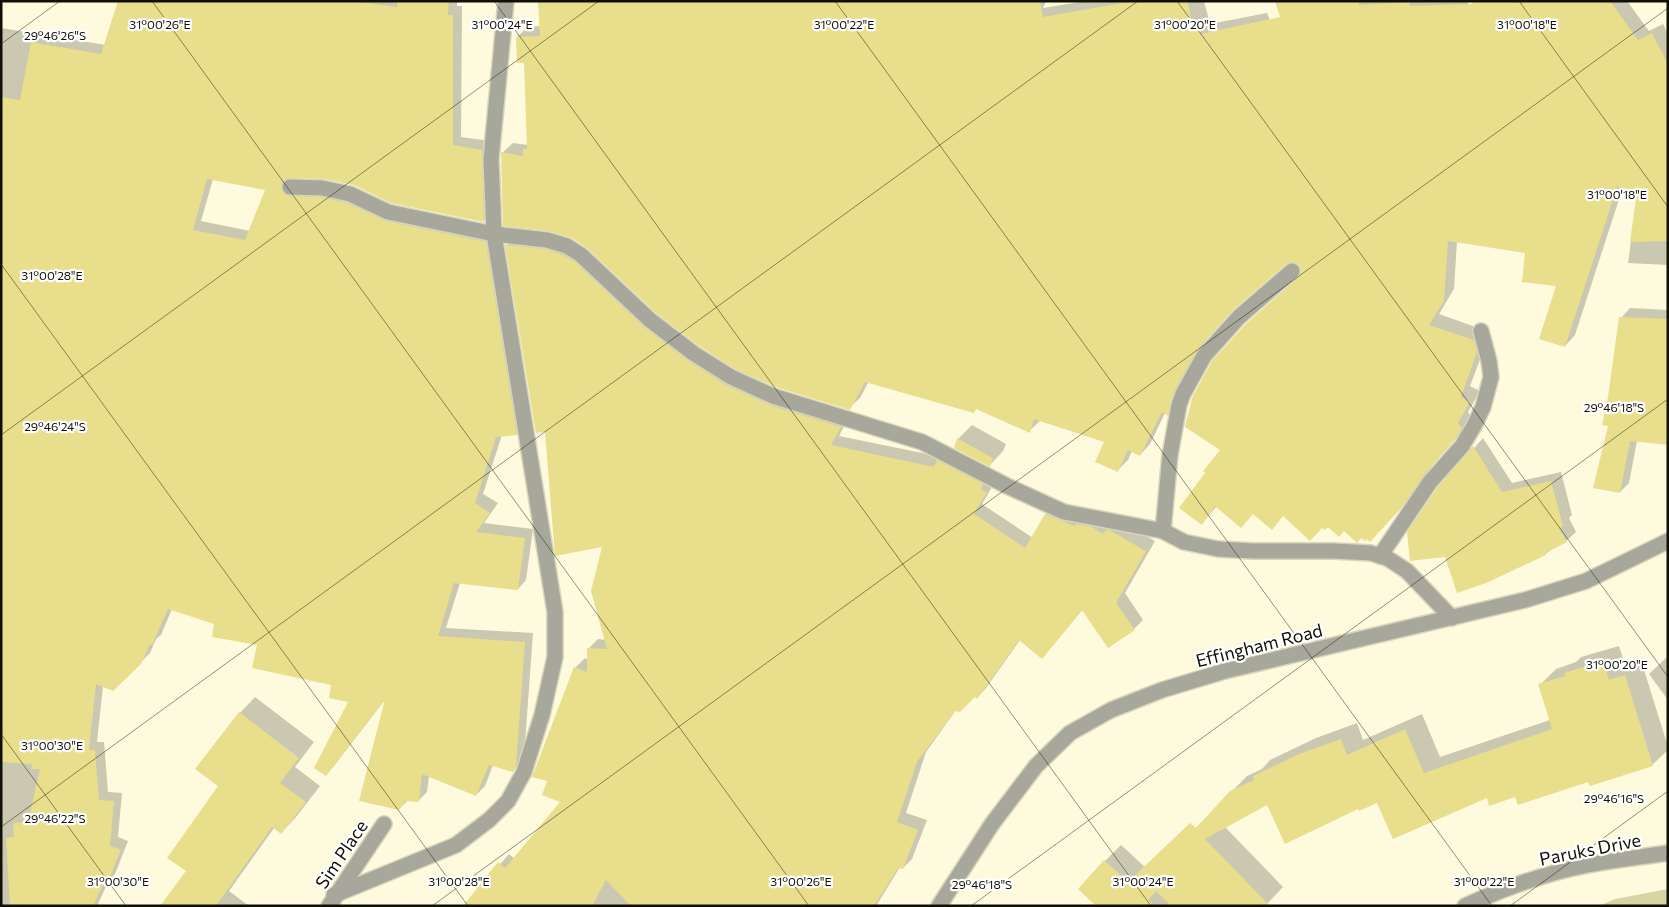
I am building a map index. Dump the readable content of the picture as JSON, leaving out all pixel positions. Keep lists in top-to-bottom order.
{
  "streets": {
    "street": ["Effingham Road", "Paruks Drive", "Sim Place"]
  },
  "coordinates": [
    "31°00'26\"E",
    "31°00'24\"E",
    "31°00'22\"E",
    "31°00'20\"E",
    "31°00'18\"E",
    "29°46'26\"S",
    "31°00'28\"E",
    "29°46'18\"S",
    "29°46'24\"S",
    "31°00'30\"E",
    "29°46'16\"S",
    "29°46'22\"S"
  ]
}
